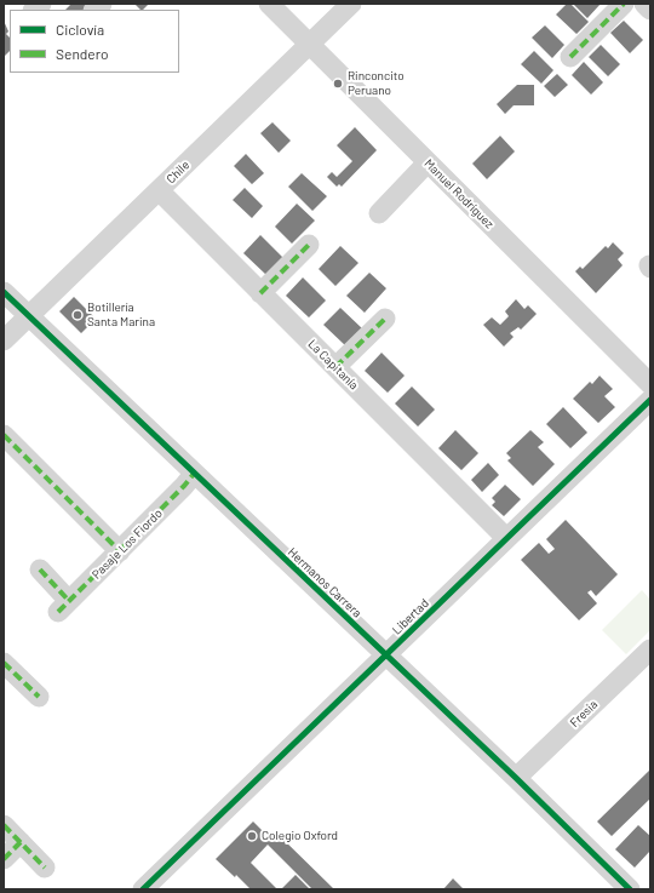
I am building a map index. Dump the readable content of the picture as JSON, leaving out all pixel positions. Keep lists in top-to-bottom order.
{
  "streets": {
    "street": [
      "Chile",
      "Manuel Rodríguez",
      "La Capitanía",
      "Pasaje Los Fiordo",
      "Hermanos Carrera",
      "Libertad",
      "Fresia"
    ]
  },
  "crossings": [
    ["Chile", "Manuel Rodríguez"],
    ["Chile", "La Capitanía"],
    ["Chile", "Hermanos Carrera"],
    ["La Capitanía", "Libertad"],
    ["Pasaje Los Fiordo", "Hermanos Carrera"],
    ["Hermanos Carrera", "Libertad"],
    ["Hermanos Carrera", "Fresia"]
  ],
  "places": ["Rinconcito Peruano", "Botillería Santa Marina", "Colegio Oxford"],
  "legend": ["Ciclovía", "Sendero"]
}
